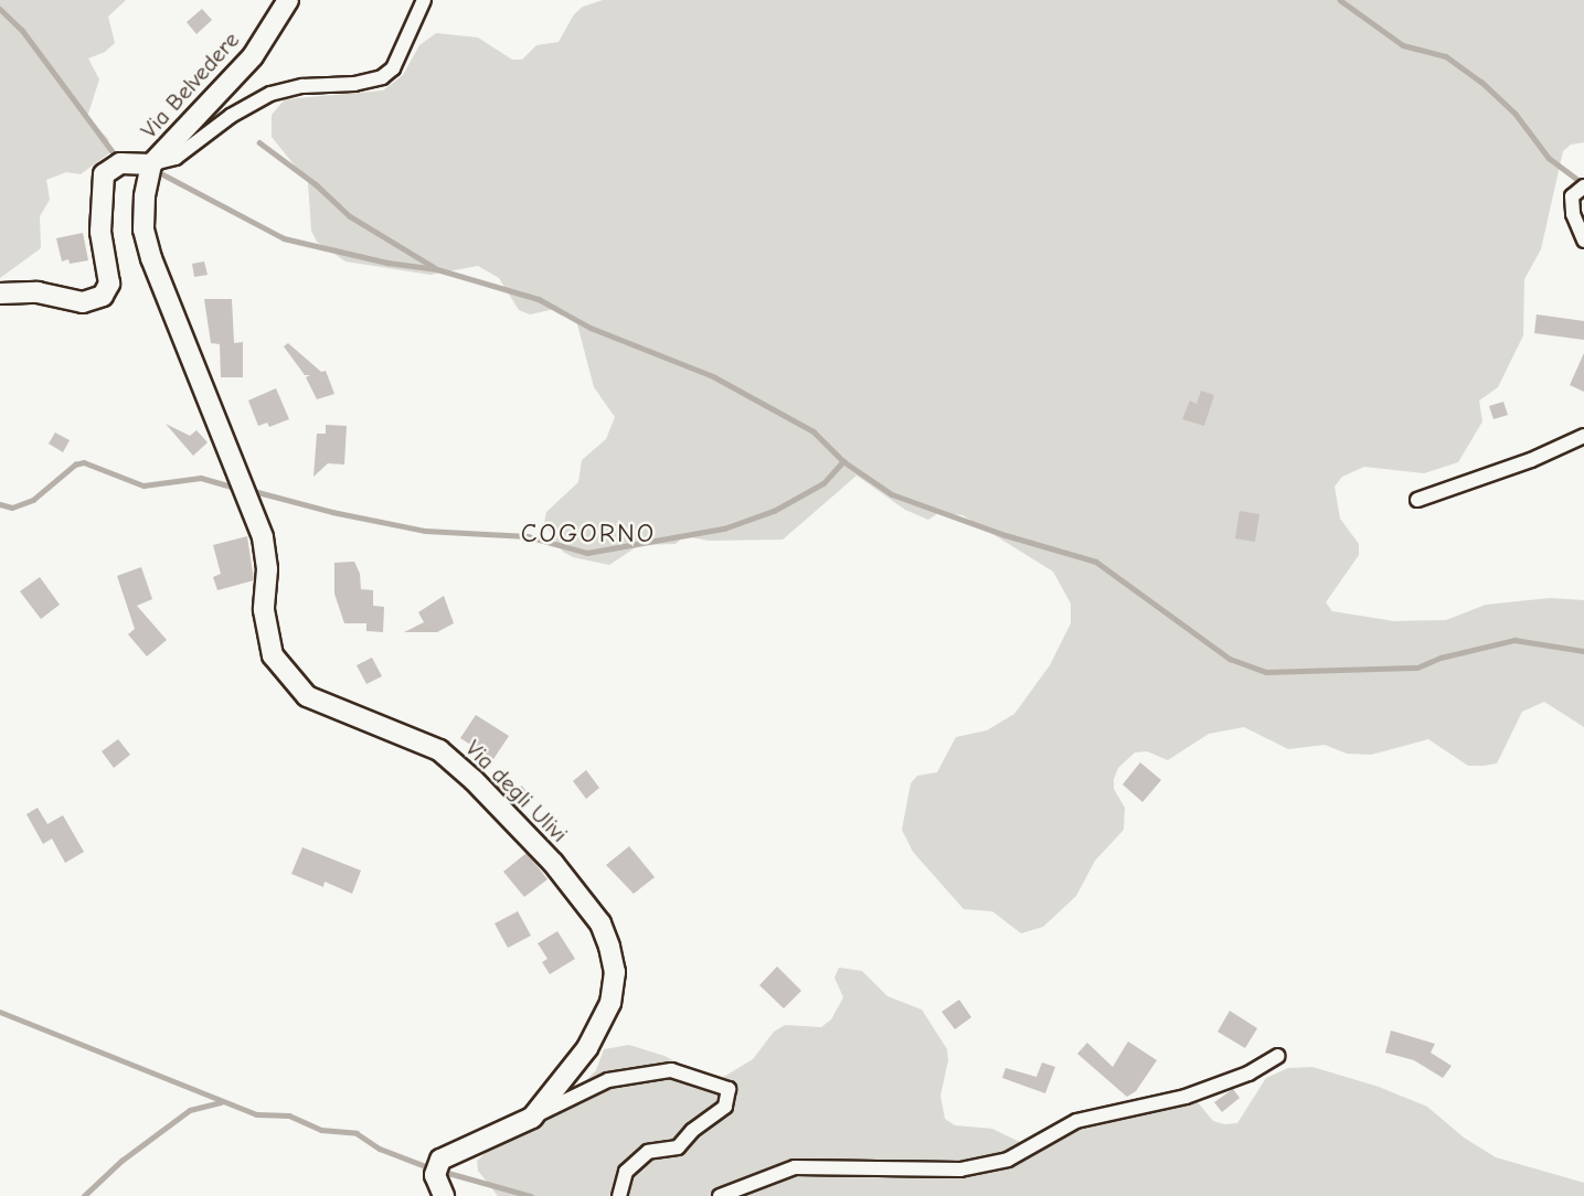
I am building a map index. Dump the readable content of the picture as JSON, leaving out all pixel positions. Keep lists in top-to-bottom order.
{
  "streets": {
    "street": ["Via Belvedere", "Via degli Ulivi"]
  },
  "crossings": [
    ["Via Belvedere", "Via degli Ulivi"]
  ],
  "districts": ["COGORNO"]
}
